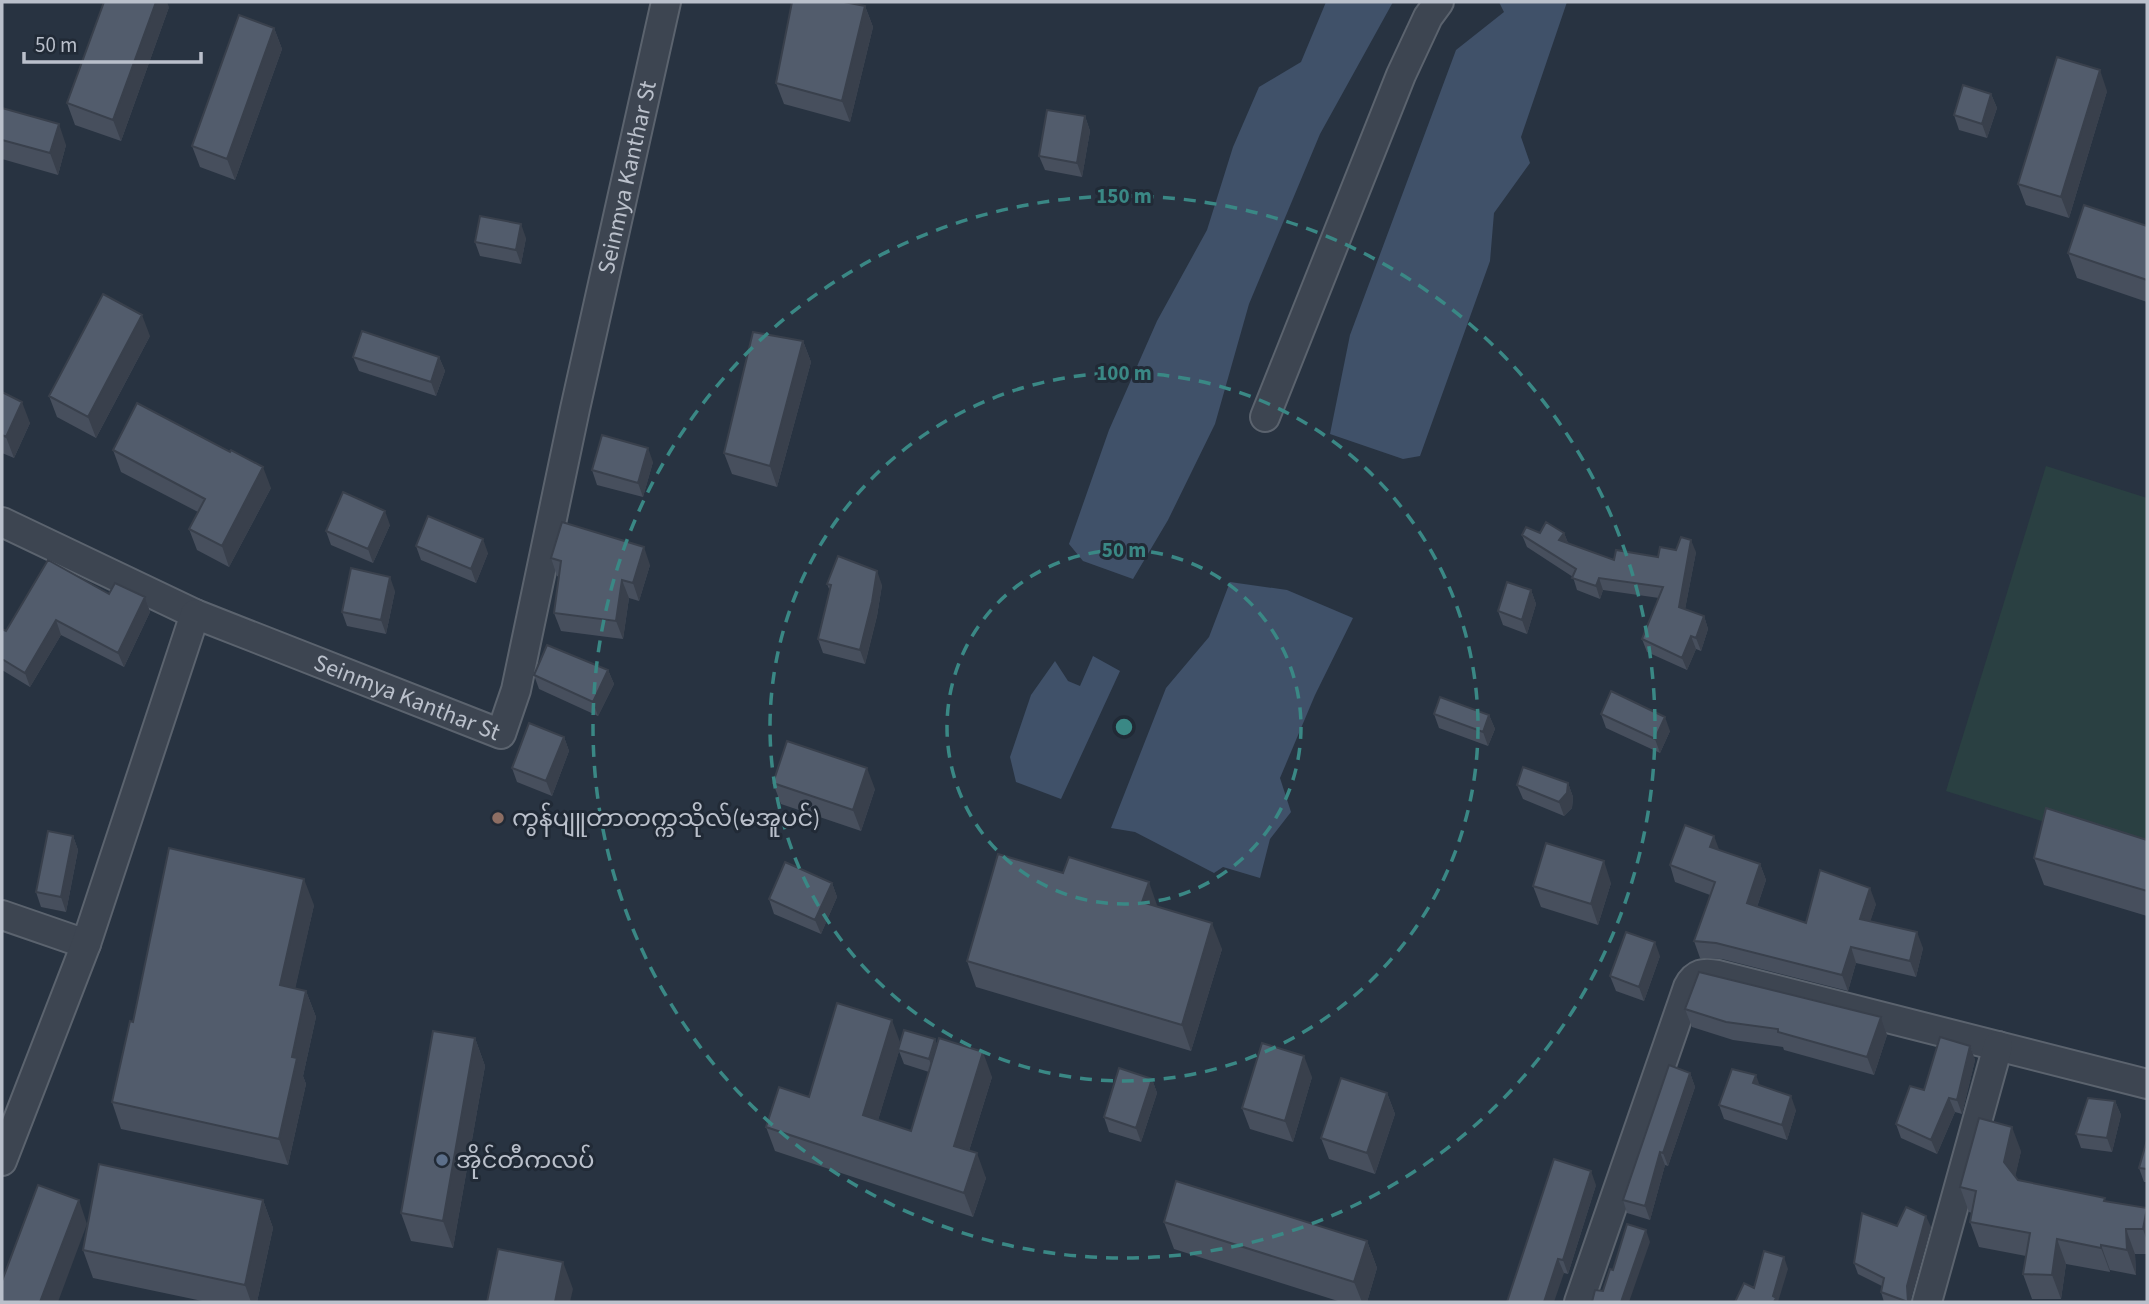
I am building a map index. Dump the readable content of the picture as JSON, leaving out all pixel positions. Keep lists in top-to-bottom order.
{
  "streets": {
    "street": ["Seinmya Kanthar St"]
  },
  "places": ["ကွန်ပျူတာတက္ကသိုလ်(မအူပင်)", "အိုင်တီကလပ်"],
  "scale_bar": "50 m",
  "rings": ["150 m", "100 m", "50 m"]
}
